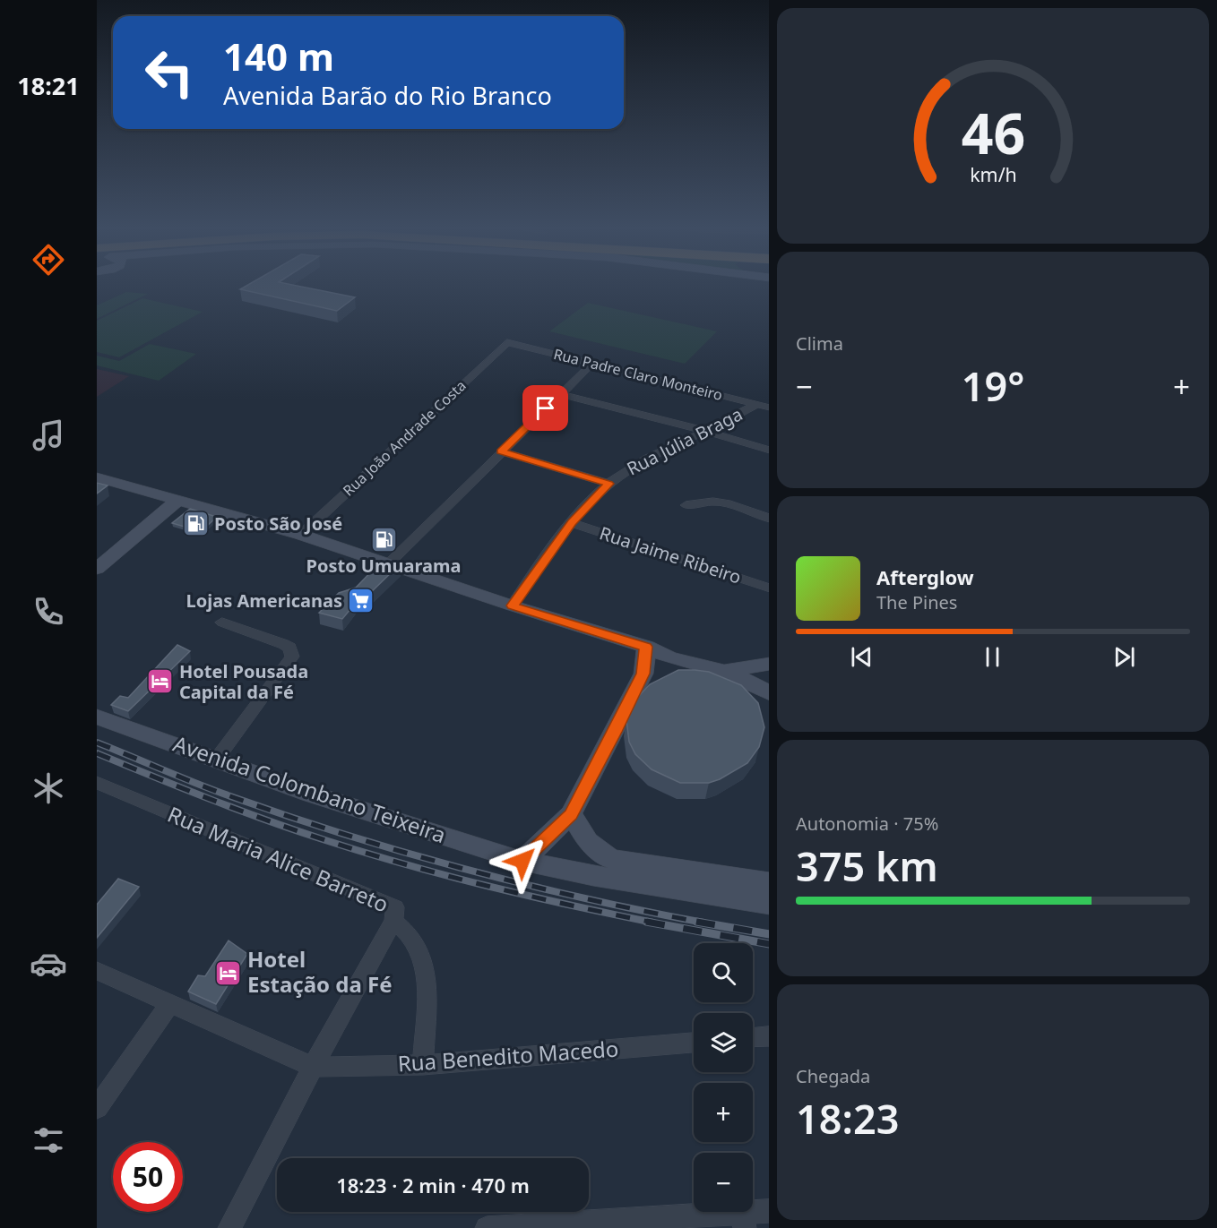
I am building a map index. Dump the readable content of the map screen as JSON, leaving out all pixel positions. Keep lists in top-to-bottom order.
{
  "streets": {
    "main road": ["Avenida Colombano Teixeira"],
    "street": [
      "Rua Padre Claro Monteiro",
      "Rua João Andrade Costa",
      "Rua Júlia Braga",
      "Rua Jaime Ribeiro",
      "Rua Maria Alice Barreto",
      "Rua Benedito Macedo"
    ]
  },
  "crossings": [
    ["Rua Padre Claro Monteiro", "Rua João Andrade Costa"],
    ["Rua Padre Claro Monteiro", "Rua Júlia Braga"],
    ["Rua Júlia Braga", "Rua Jaime Ribeiro"],
    ["Rua Maria Alice Barreto", "Rua Benedito Macedo"]
  ],
  "places": {
    "fuel station": ["Posto São José", "Posto Umuarama"],
    "supermarket": ["Lojas Americanas"],
    "hotel": ["Hotel Pousada Capital da Fé", "Hotel Estação da Fé"]
  },
  "page": {
    "tabs": "18:21",
    "turn": ["140 m", "Avenida Barão do Rio Branco"],
    "tile": [
      "Clima",
      ["Autonomia · 75%", "375 km"],
      ["Chegada", "18:23"]
    ],
    "heat": ["−", "19°", "+"],
    "song": ["Afterglow", "The Pines"],
    "map_buttons": ["+", "−"],
    "limit": "50",
    "trip": "18:23 · 2 min · 470 m",
    "gauge": ["46", "km/h"]
  }
}
